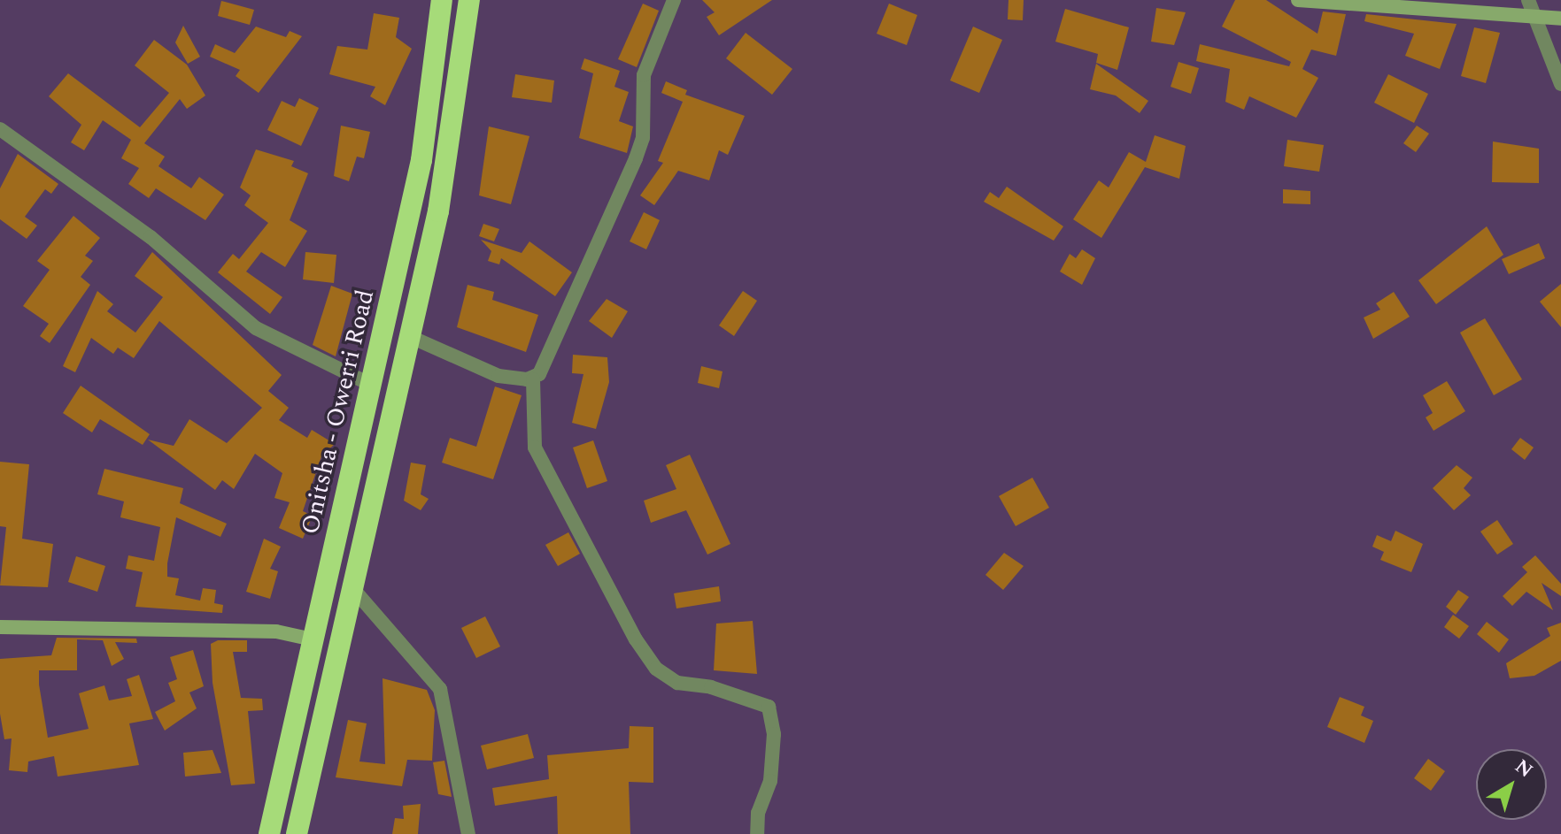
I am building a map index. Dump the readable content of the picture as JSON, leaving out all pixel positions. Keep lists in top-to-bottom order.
{
  "streets": {
    "highway": ["Onitsha - Owerri Road"]
  },
  "north": "top right"
}
